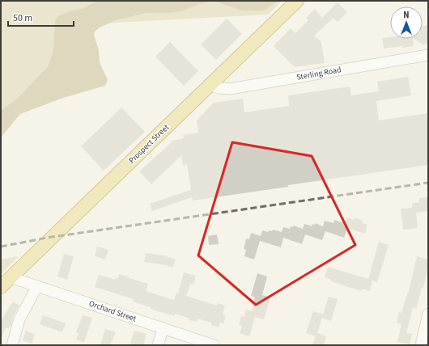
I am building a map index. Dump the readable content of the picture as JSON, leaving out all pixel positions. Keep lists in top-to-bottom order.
{
  "streets": {
    "main road": ["Prospect Street"],
    "street": ["Sterling Road", "Orchard Street"]
  },
  "crossings": [
    ["Sterling Road", "Prospect Street"],
    ["Prospect Street", "Orchard Street"]
  ],
  "scale_bar": "50 m",
  "north": "top"
}
